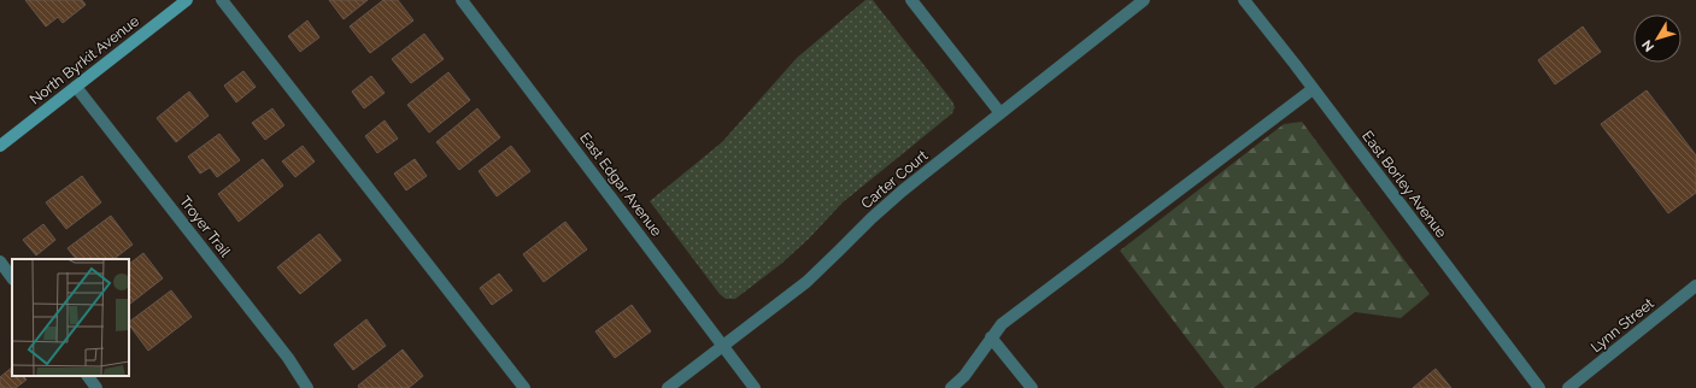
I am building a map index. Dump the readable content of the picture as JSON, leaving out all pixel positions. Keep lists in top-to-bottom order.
{
  "streets": {
    "street": [
      "North Byrkit Avenue",
      "Carter Court",
      "East Edgar Avenue",
      "East Borley Avenue",
      "Troyer Trail",
      "Lynn Street"
    ]
  },
  "crossings": [
    ["North Byrkit Avenue", "Troyer Trail"],
    ["Carter Court", "East Edgar Avenue"]
  ],
  "north": "bottom left"
}
